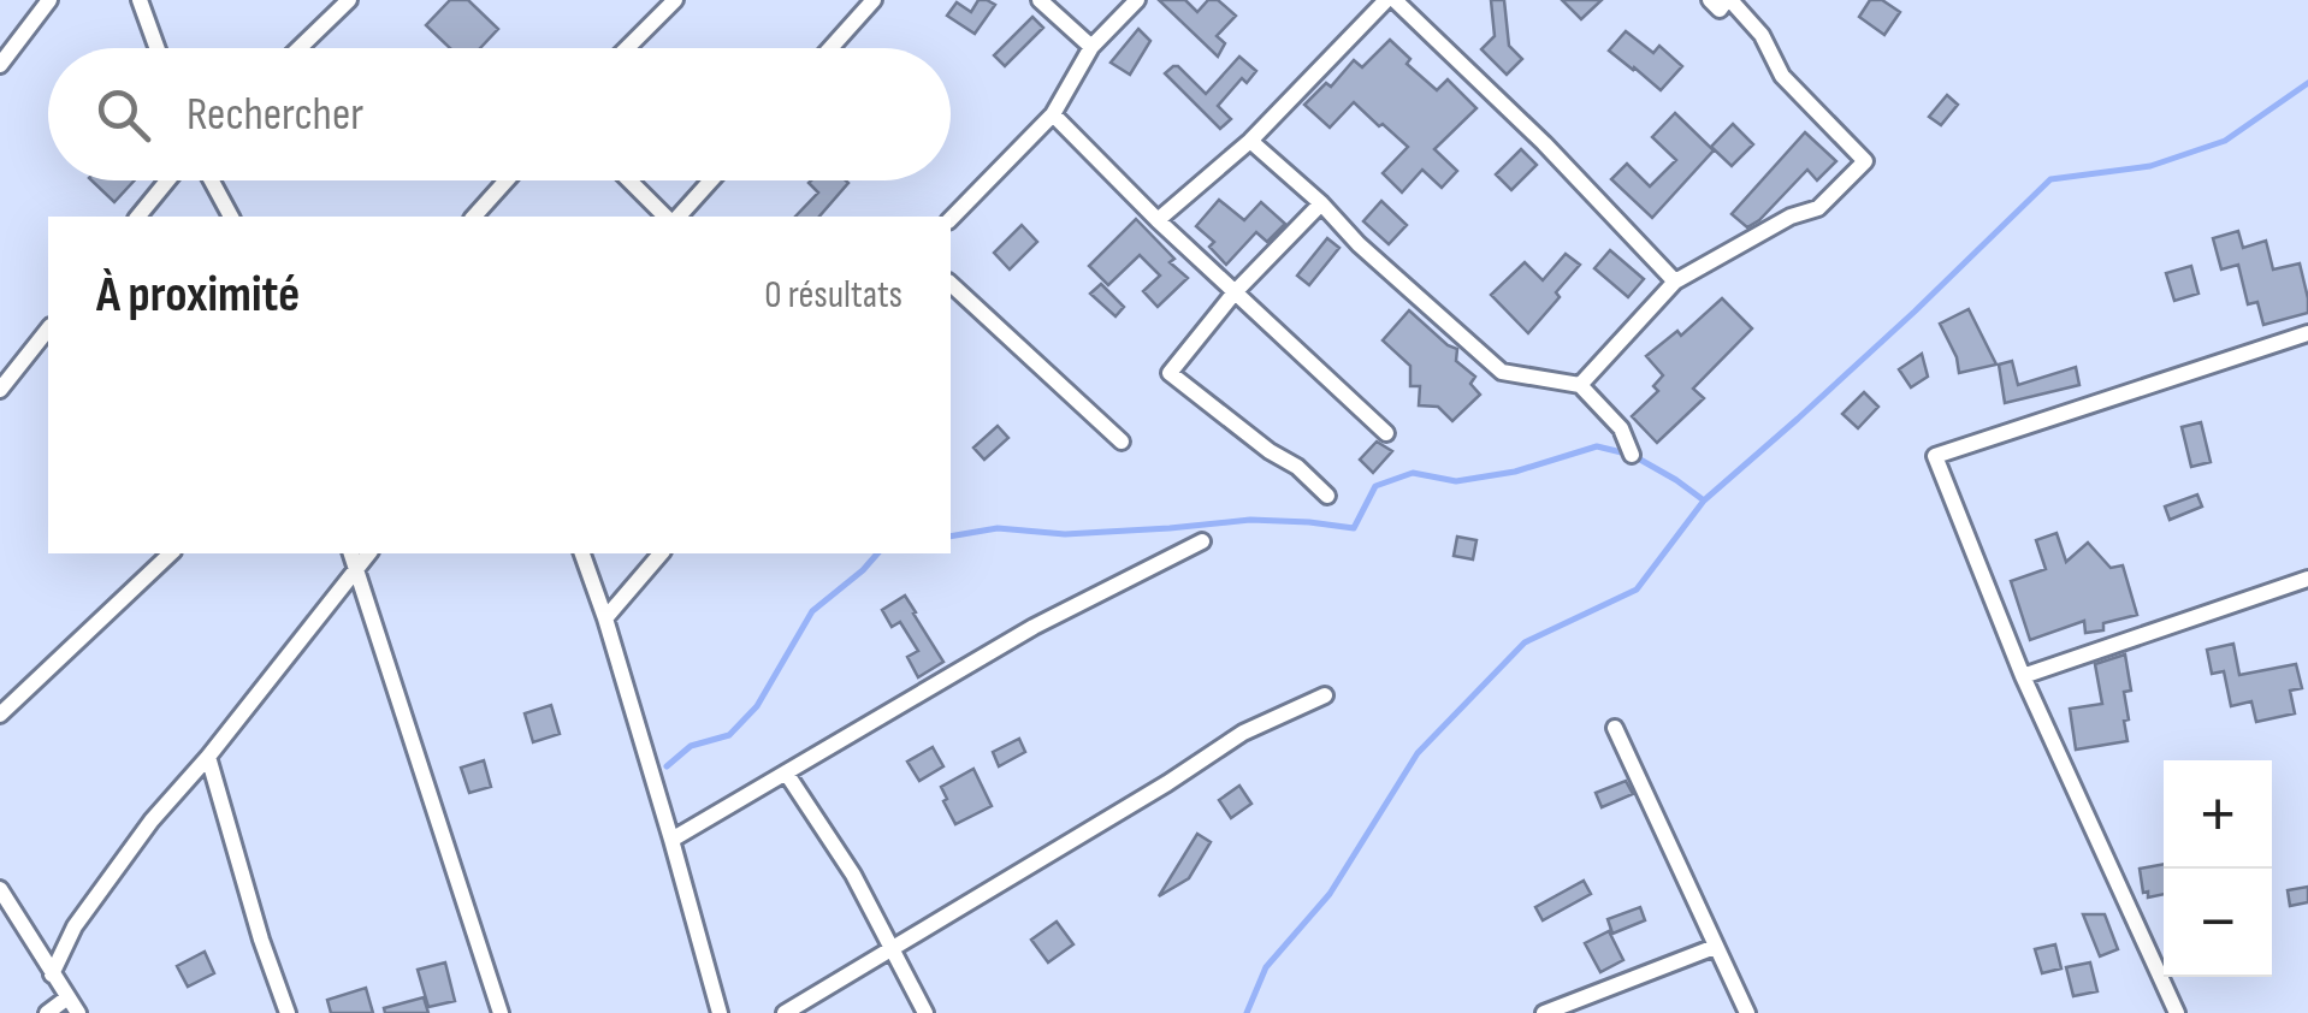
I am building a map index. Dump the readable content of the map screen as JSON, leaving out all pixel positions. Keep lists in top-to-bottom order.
{
  "page": {
    "search": "Rechercher",
    "heading": ["À proximité", "0 résultats"],
    "map_buttons": ["+", "−"]
  }
}
